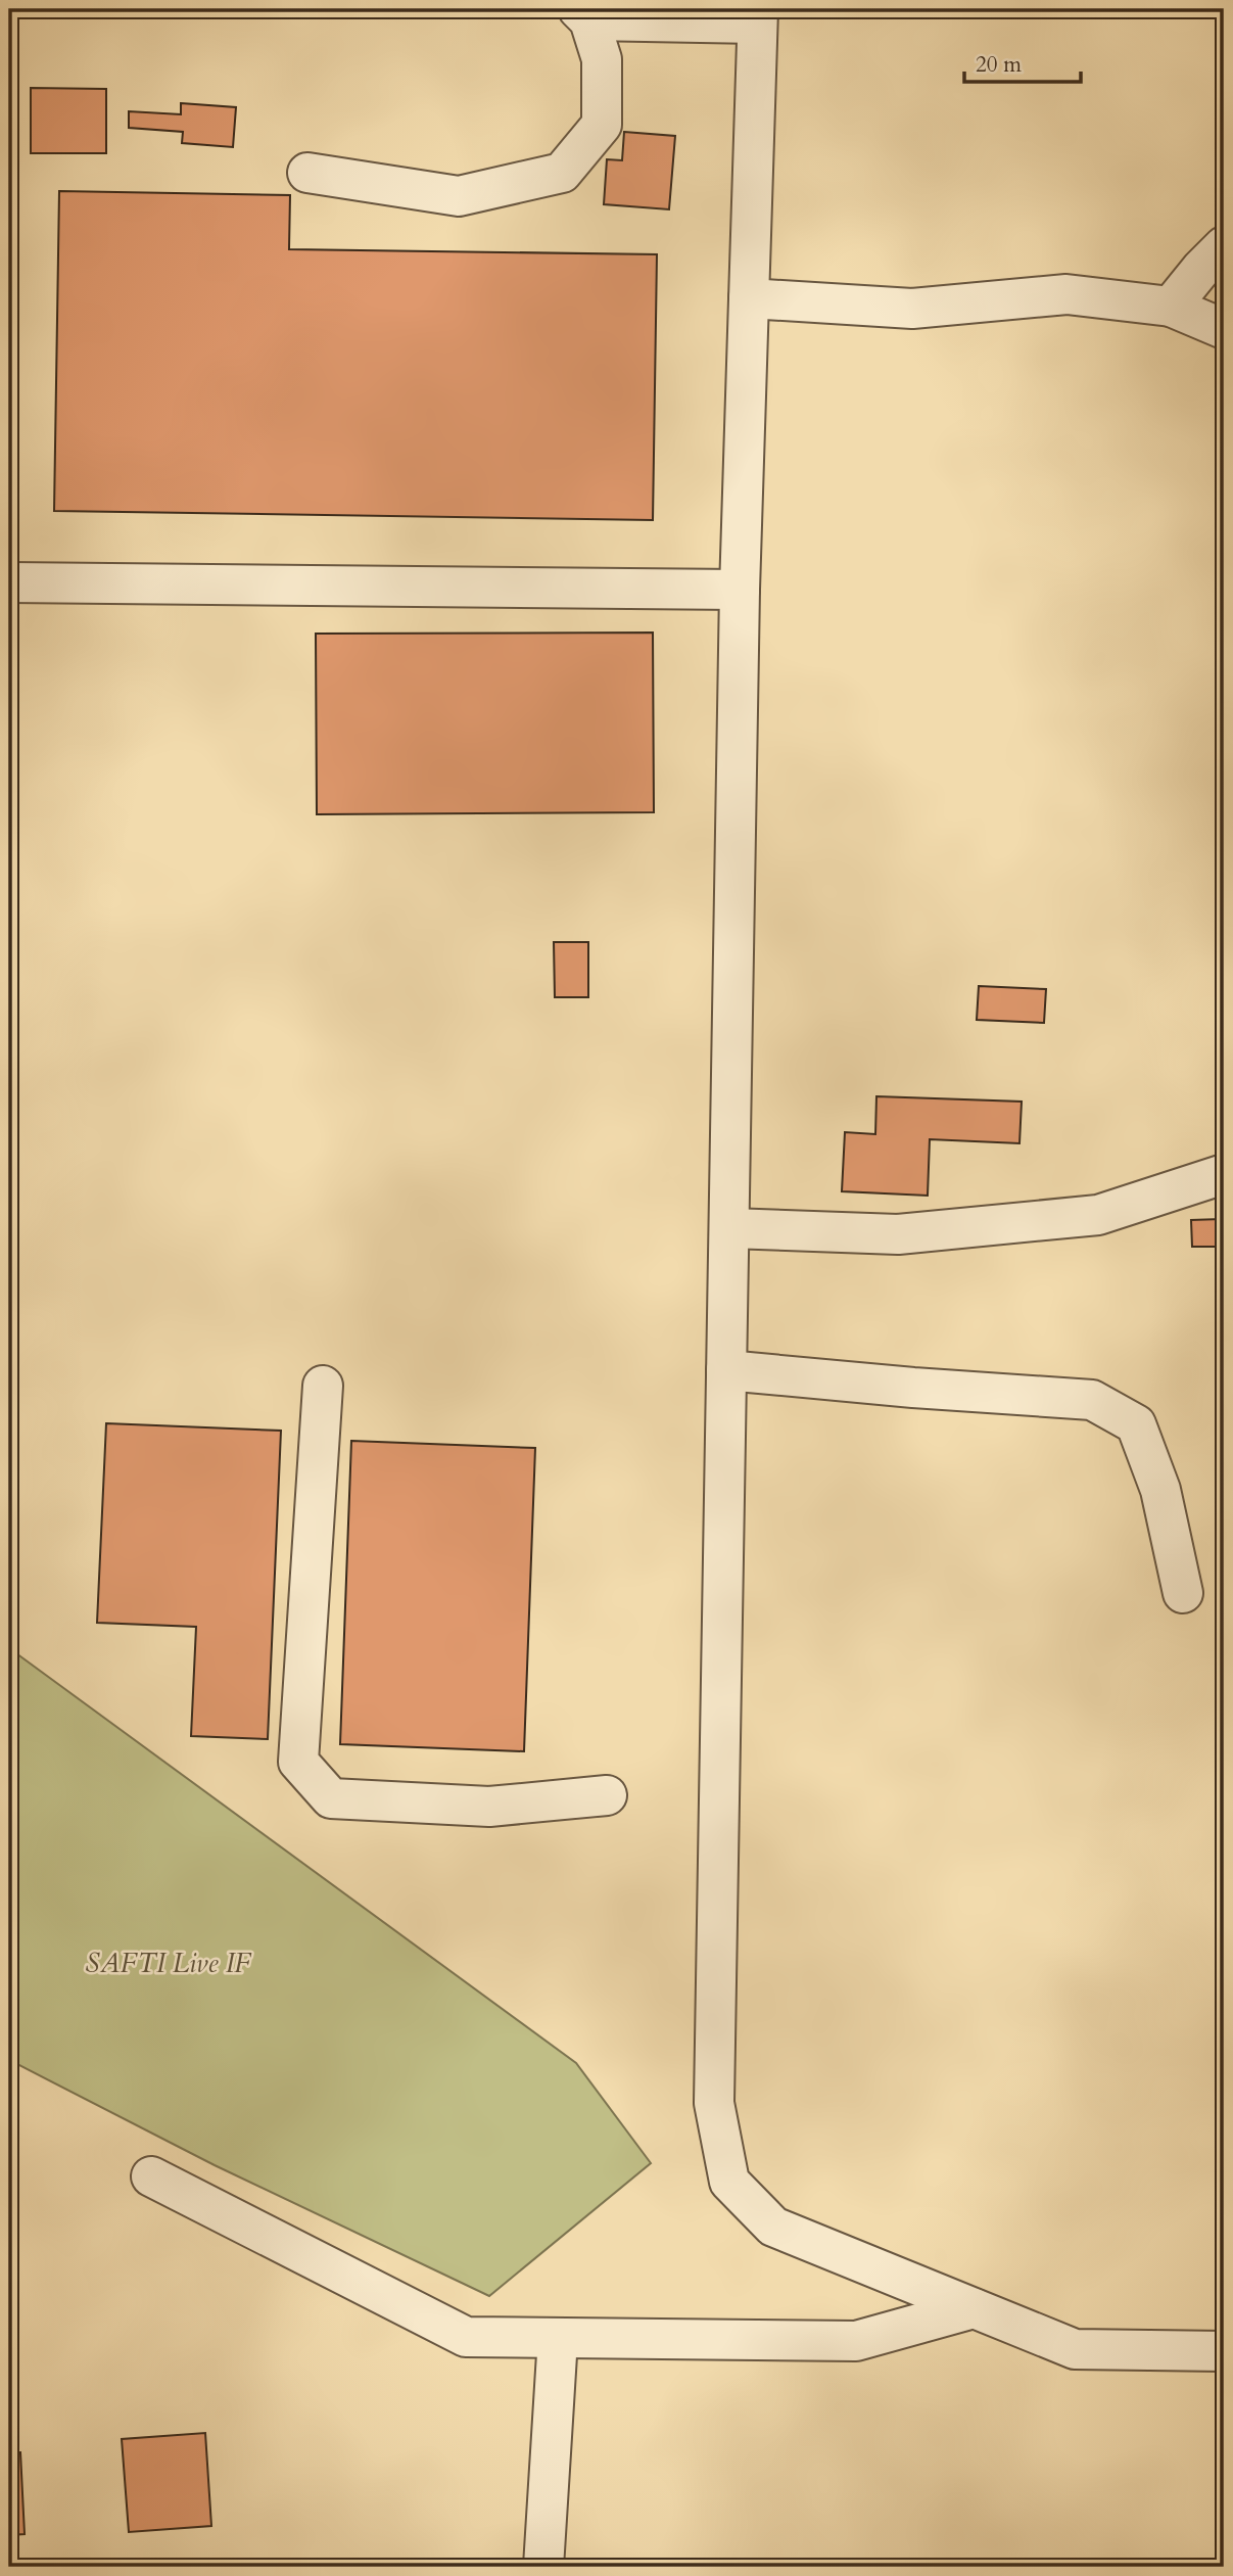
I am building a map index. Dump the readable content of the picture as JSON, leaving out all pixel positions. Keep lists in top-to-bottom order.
{
  "parks": ["SAFTI Live IF"],
  "scale_bar": "20 m"
}
